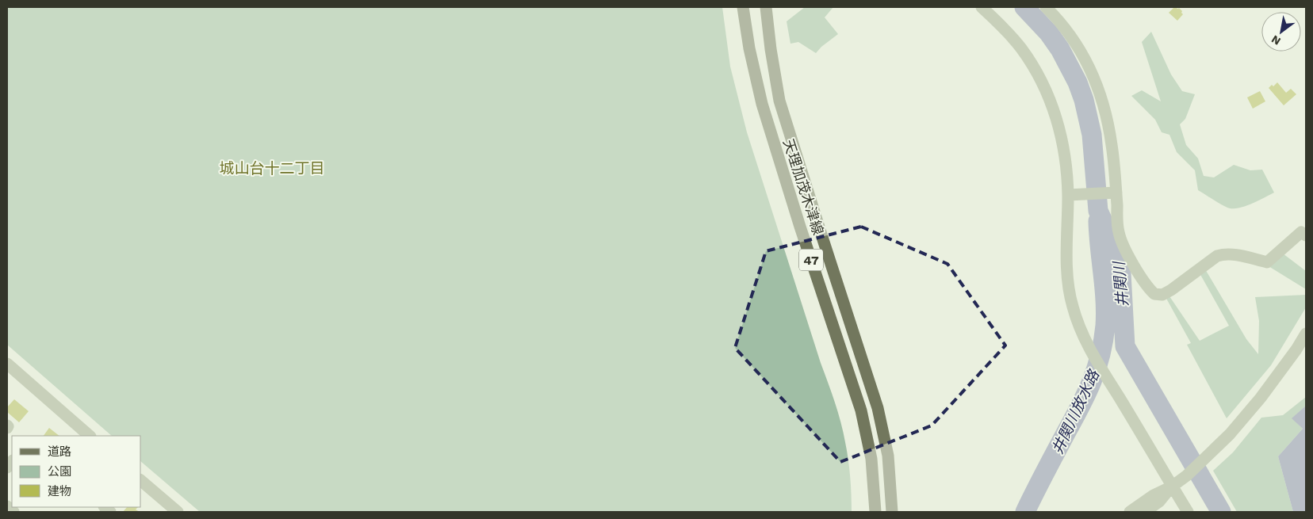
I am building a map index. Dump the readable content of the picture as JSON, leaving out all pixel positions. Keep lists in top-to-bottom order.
{
  "streets": {
    "main road": ["天理加茂木津線", "47"]
  },
  "districts": ["城山台十二丁目"],
  "water": ["井関川", "井関川放水路"],
  "legend": ["道路", "公園", "建物"],
  "north": "bottom left"
}
